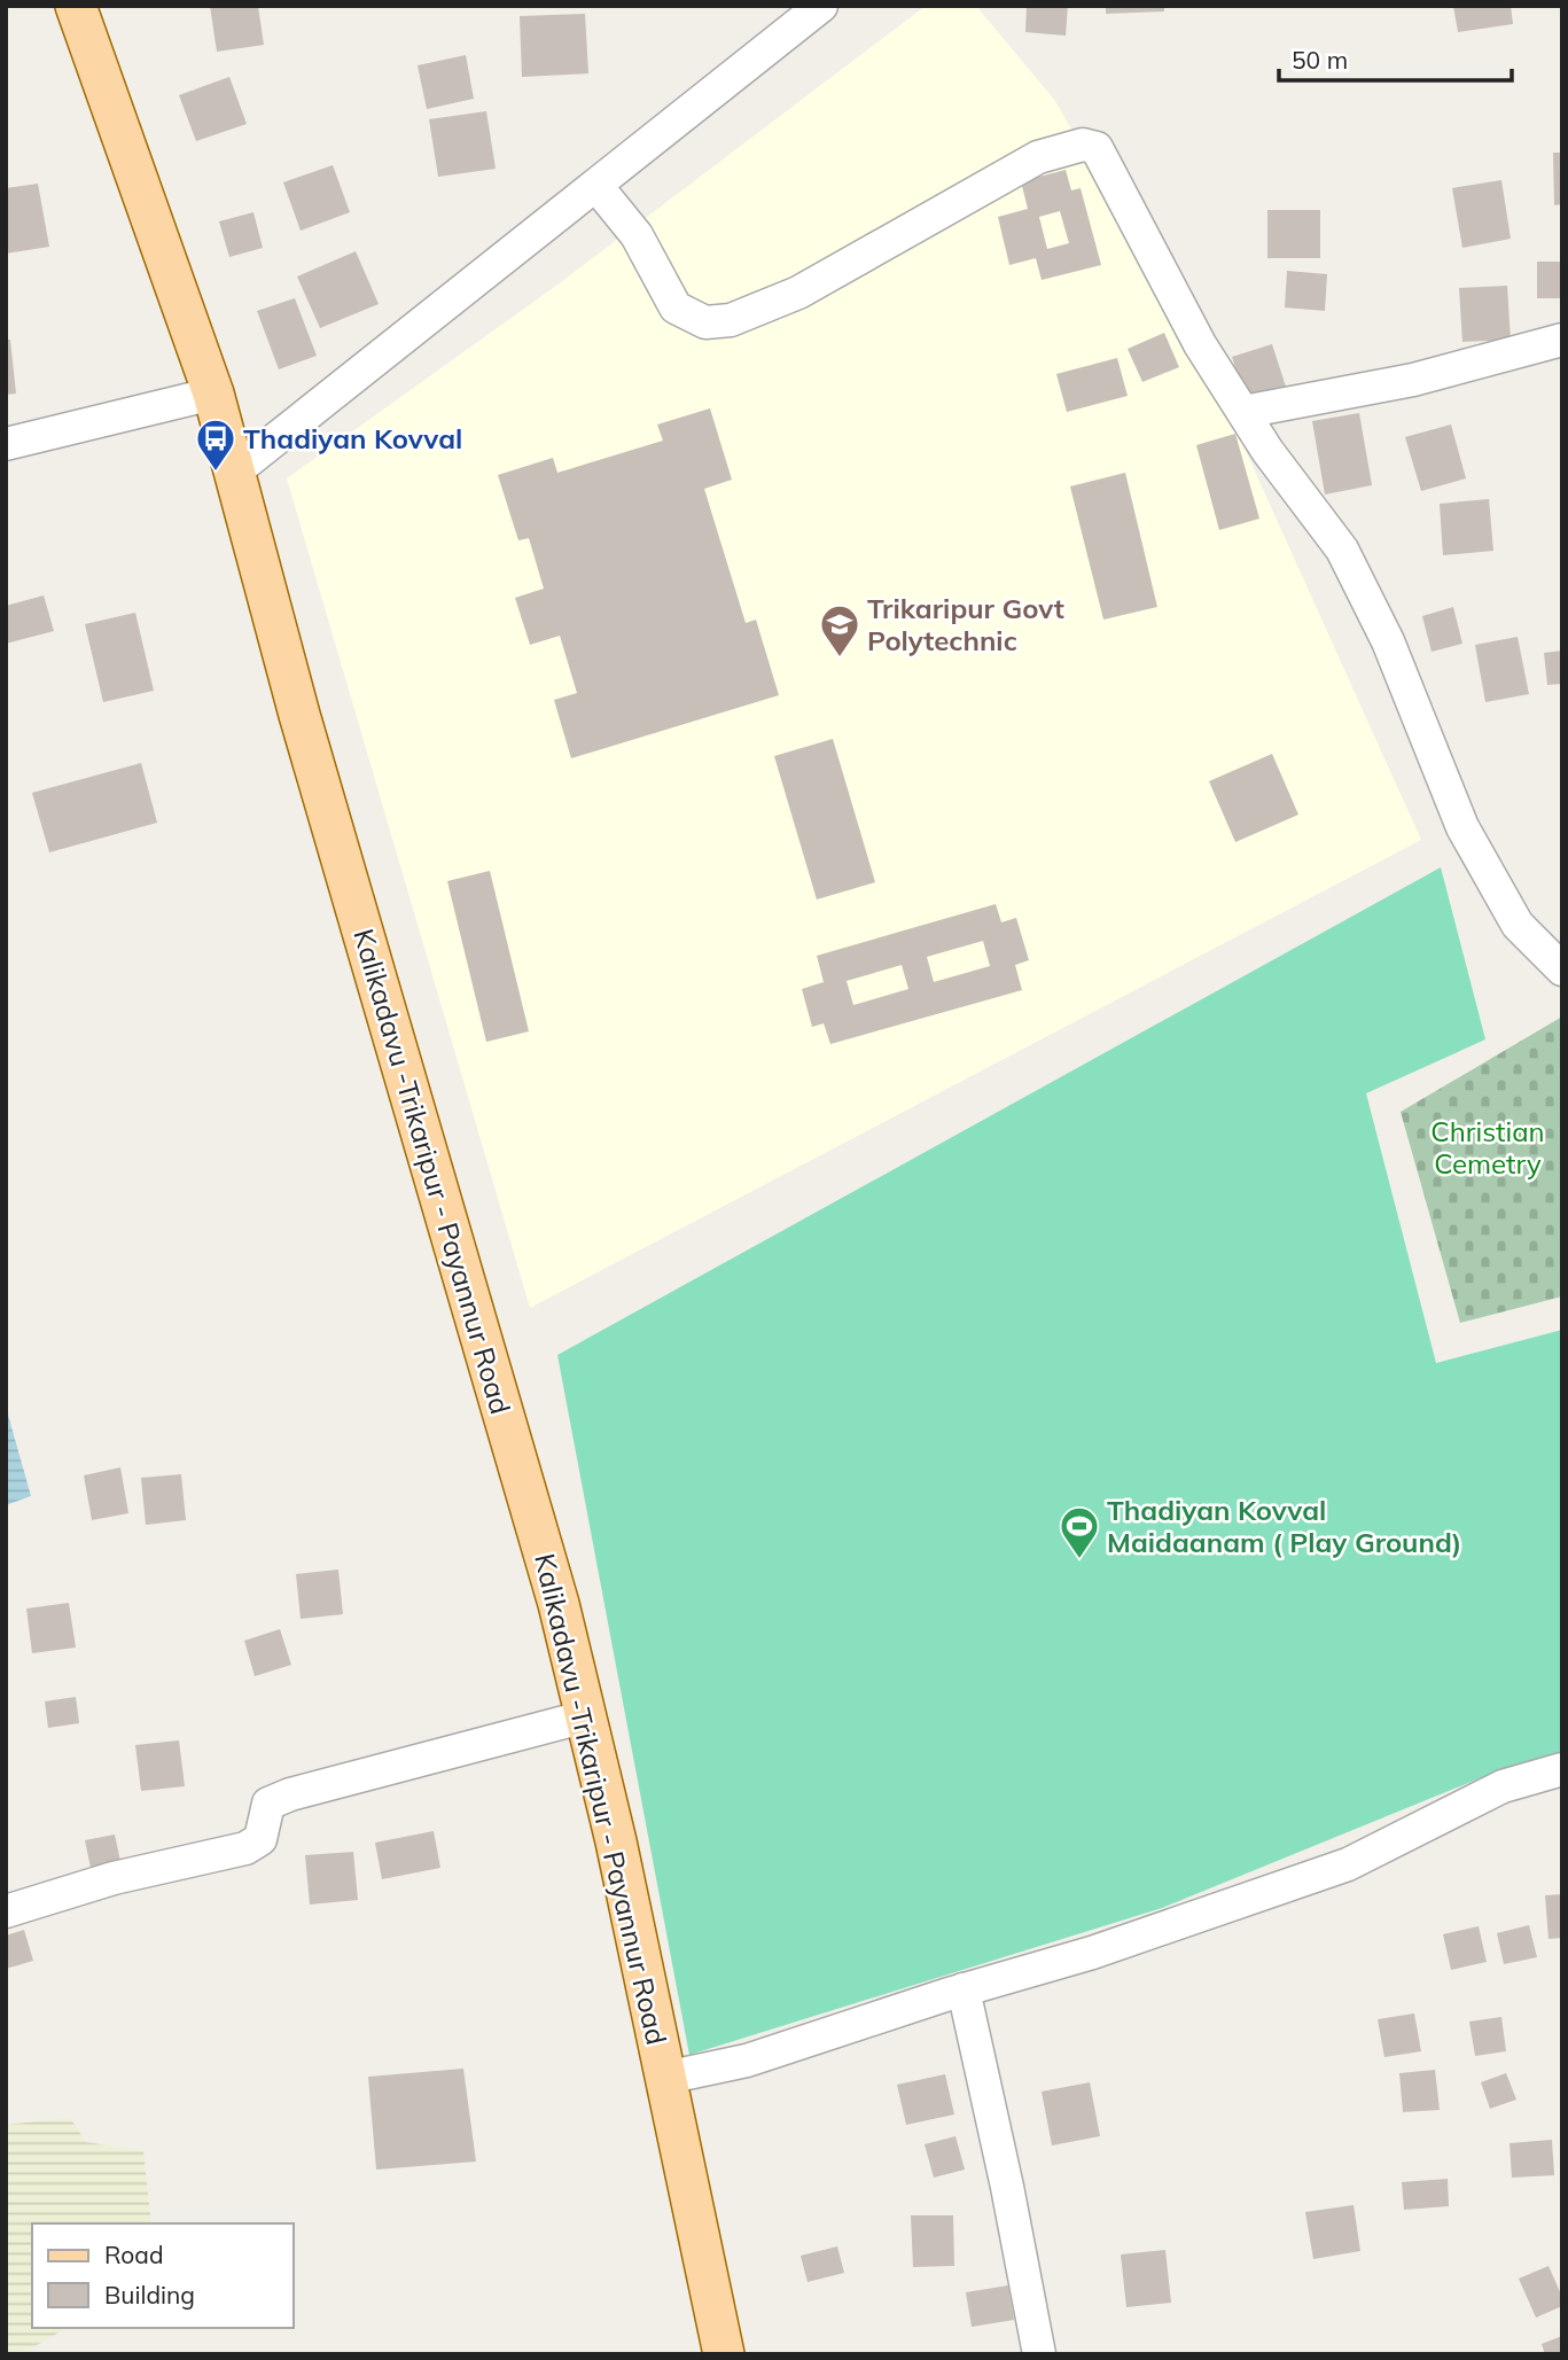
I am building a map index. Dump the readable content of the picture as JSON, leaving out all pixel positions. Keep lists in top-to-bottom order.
{
  "streets": {
    "main road": ["Kalikadavu -Trikaripur - Payannur Road"]
  },
  "parks": ["Christian Cemetry"],
  "places": {
    "bus stop": ["Thadiyan Kovval"],
    "school or university": ["Trikaripur Govt Polytechnic"],
    "sports": ["Thadiyan Kovval Maidaanam ( Play Ground)"]
  },
  "legend": ["Road", "Building"],
  "scale_bar": "50 m"
}
